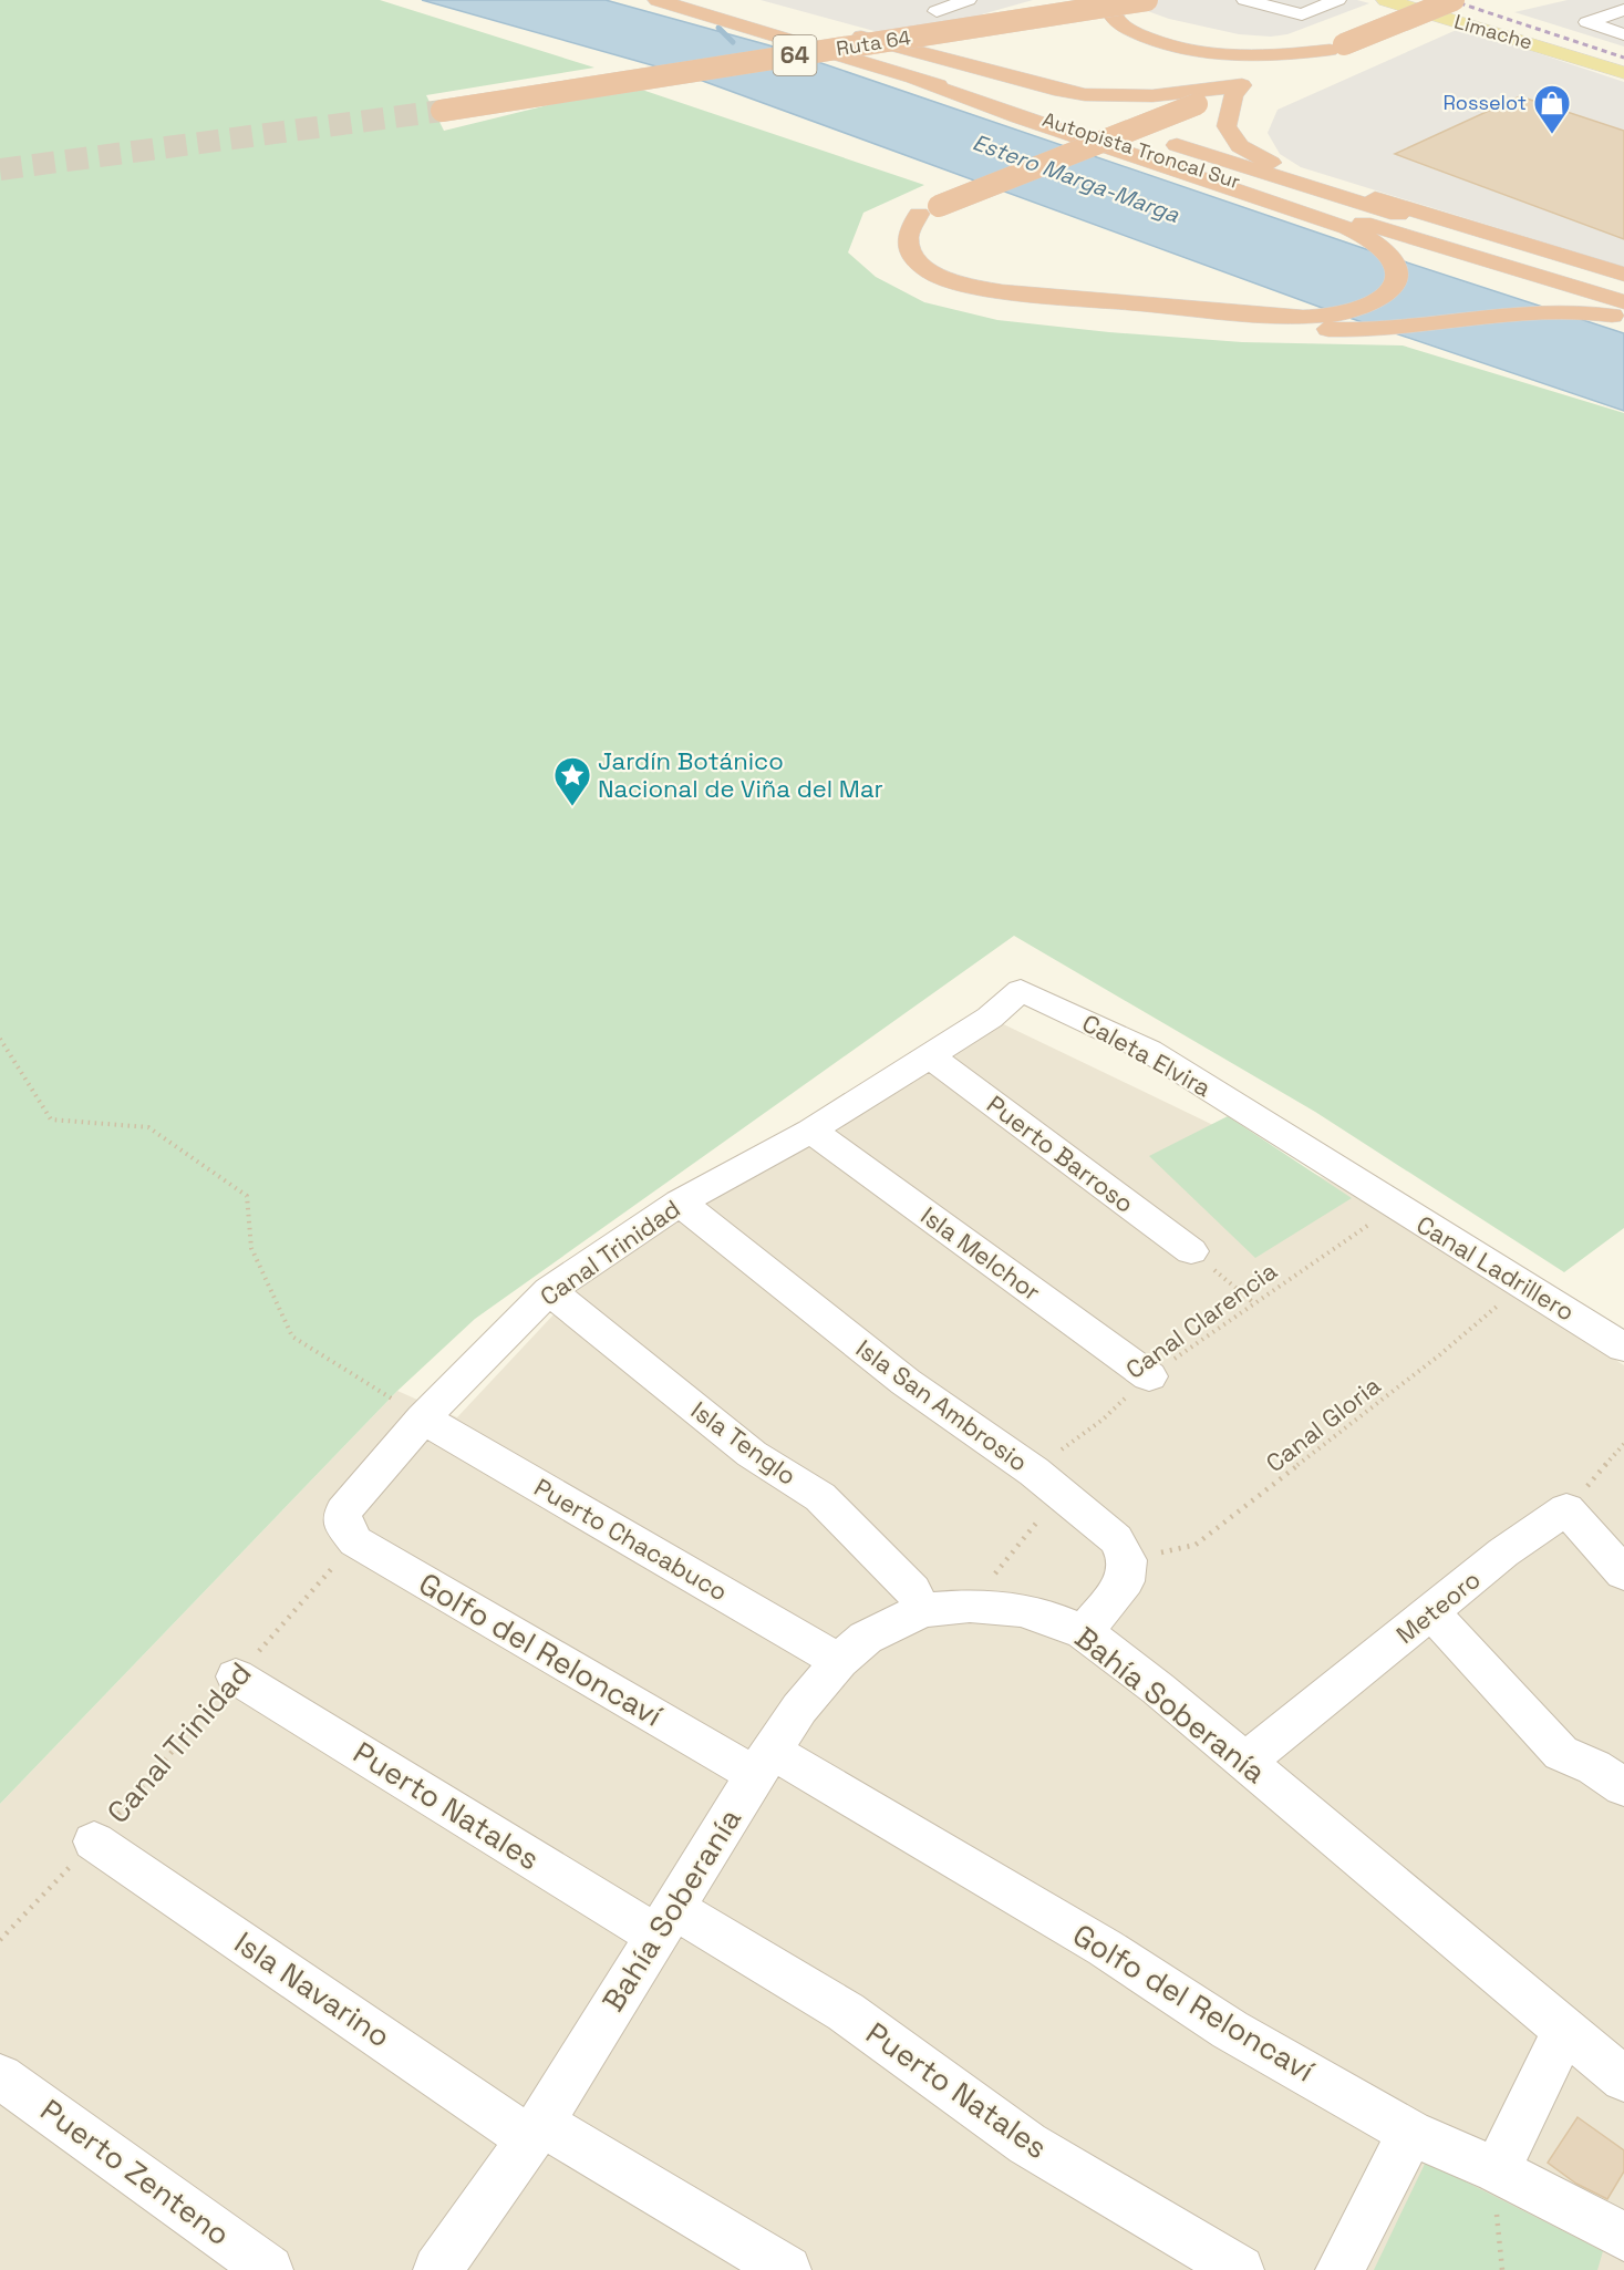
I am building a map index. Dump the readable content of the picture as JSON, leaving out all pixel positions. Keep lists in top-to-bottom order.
{
  "streets": {
    "highway": ["Ruta 64", "64", "Autopista Troncal Sur"],
    "main road": ["Limache"],
    "street": [
      "Caleta Elvira",
      "Puerto Barroso",
      "Canal Trinidad",
      "Isla Melchor",
      "Canal Ladrillero",
      "Isla San Ambrosio",
      "Isla Tenglo",
      "Puerto Chacabuco",
      "Meteoro",
      "Golfo del Reloncaví",
      "Bahía Soberanía",
      "Puerto Natales",
      "Isla Navarino",
      "Puerto Zenteno"
    ],
    "path": ["Canal Clarencia", "Canal Gloria"]
  },
  "crossings": [
    ["Caleta Elvira", "Puerto Barroso"],
    ["Caleta Elvira", "Canal Trinidad"],
    ["Caleta Elvira", "Canal Ladrillero"],
    ["Puerto Barroso", "Canal Trinidad"],
    ["Canal Trinidad", "Isla Melchor"],
    ["Canal Trinidad", "Isla San Ambrosio"],
    ["Canal Trinidad", "Isla Tenglo"],
    ["Canal Trinidad", "Puerto Chacabuco"],
    ["Canal Trinidad", "Golfo del Reloncaví"],
    ["Canal Trinidad", "Puerto Natales"],
    ["Canal Trinidad", "Isla Navarino"],
    ["Isla Melchor", "Canal Clarencia"],
    ["Canal Ladrillero", "Canal Clarencia"],
    ["Canal Ladrillero", "Canal Gloria"],
    ["Canal Clarencia", "Isla San Ambrosio"],
    ["Canal Clarencia", "Bahía Soberanía"],
    ["Isla San Ambrosio", "Canal Gloria"],
    ["Isla Tenglo", "Bahía Soberanía"],
    ["Puerto Chacabuco", "Bahía Soberanía"],
    ["Meteoro", "Bahía Soberanía"],
    ["Golfo del Reloncaví", "Bahía Soberanía"],
    ["Bahía Soberanía", "Puerto Natales"],
    ["Bahía Soberanía", "Isla Navarino"]
  ],
  "water": ["Estero Marga-Marga"],
  "places": {
    "shop": ["Rosselot"],
    "place": ["Jardín Botánico Nacional de Viña del Mar"]
  }
}
